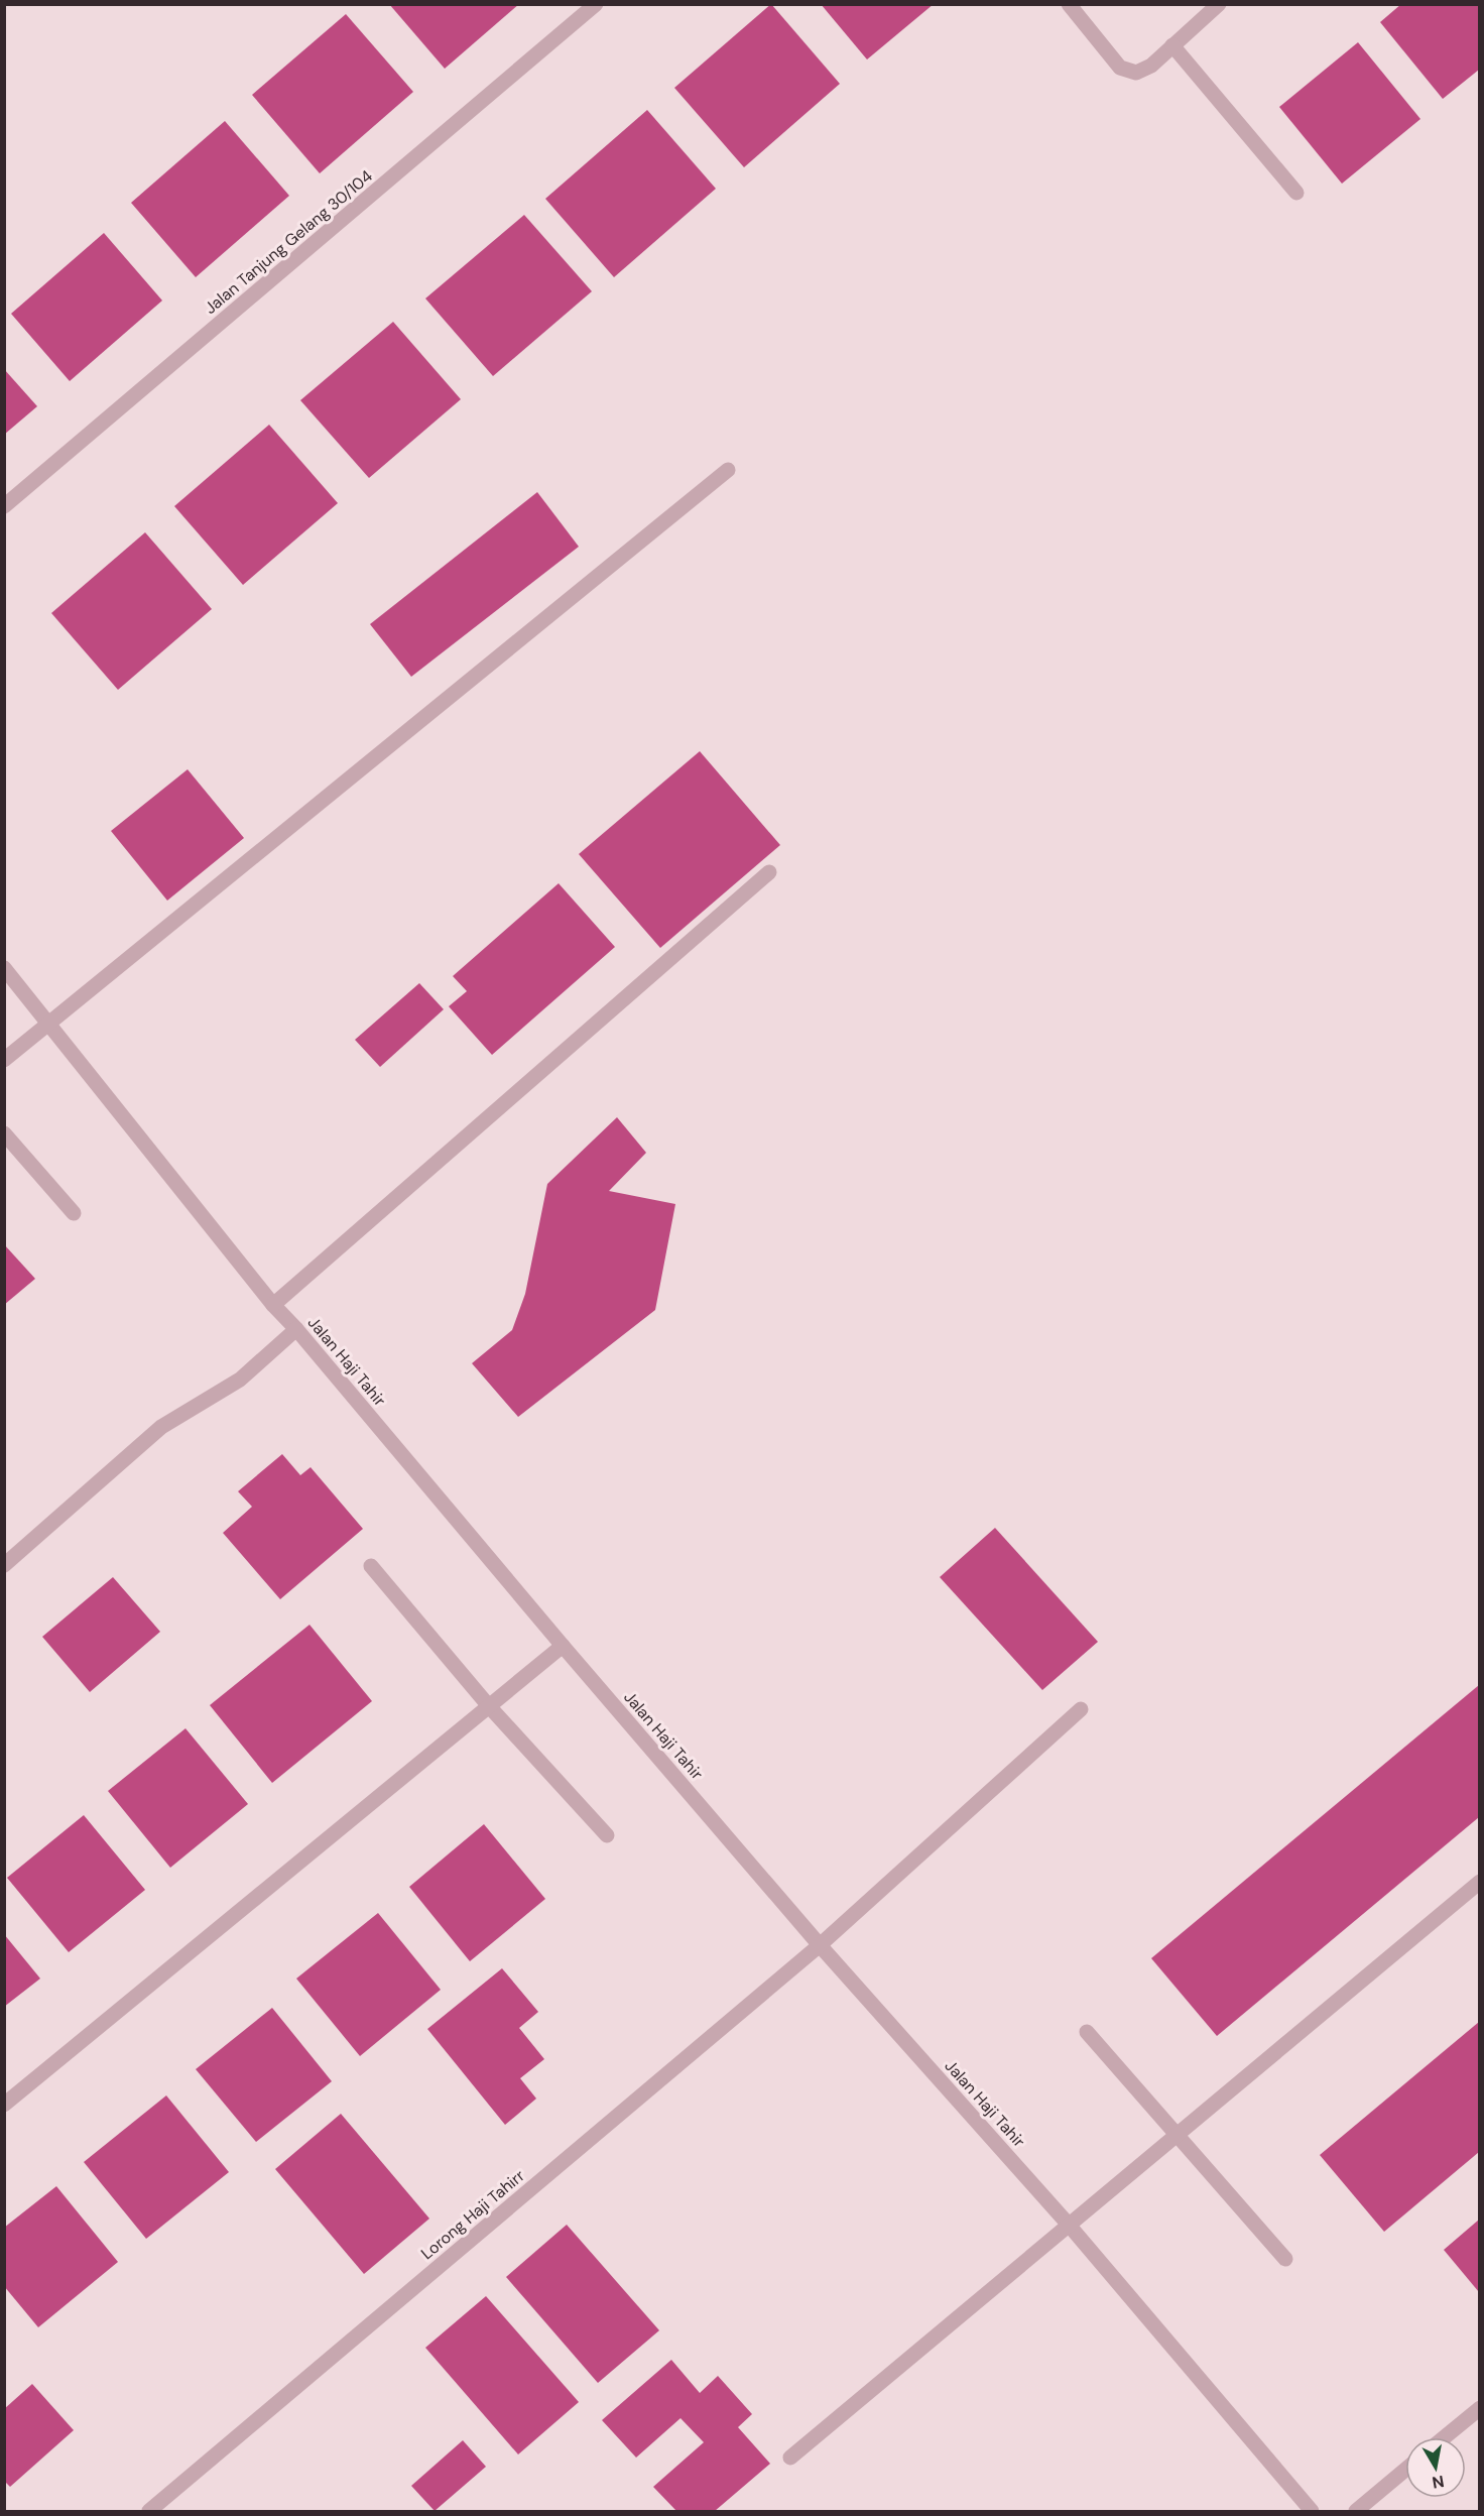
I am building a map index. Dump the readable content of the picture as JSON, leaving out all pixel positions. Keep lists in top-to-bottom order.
{
  "streets": {
    "street": ["Jalan Tanjung Gelang 30/104", "Jalan Haji Tahir", "Lorong Haji Tahirr"]
  },
  "crossings": [
    ["Jalan Haji Tahir", "Lorong Haji Tahirr"]
  ],
  "north": "bottom"
}
